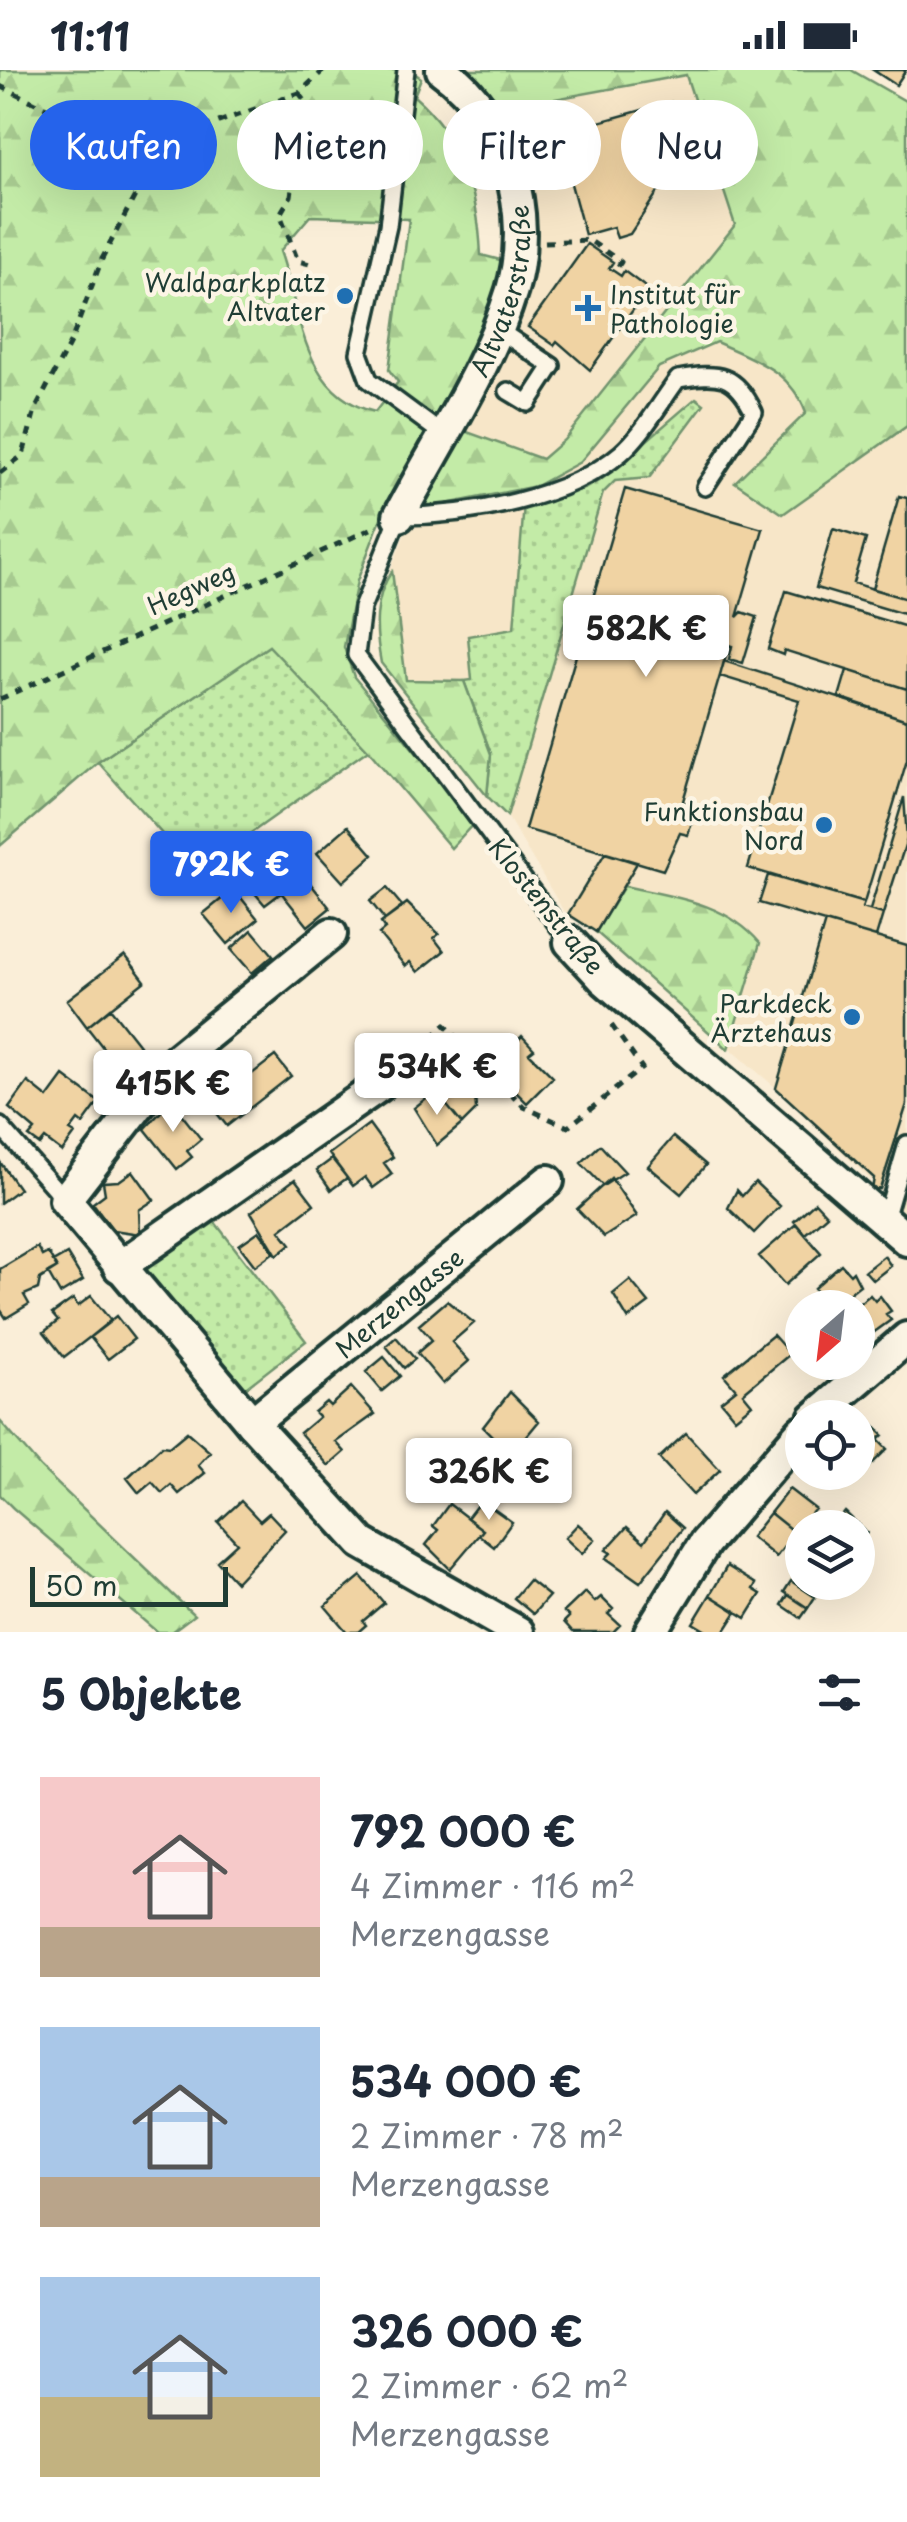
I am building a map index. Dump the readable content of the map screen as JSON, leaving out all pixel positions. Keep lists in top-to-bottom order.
{
  "streets": {
    "street": ["Altvaterstraße", "Klostenstraße", "Merzengasse"],
    "path": ["Hegweg"]
  },
  "crossings": [
    ["Altvaterstraße", "Hegweg"],
    ["Altvaterstraße", "Klostenstraße"],
    ["Hegweg", "Klostenstraße"]
  ],
  "places": {
    "other": ["Waldparkplatz Altvater", "Funktionsbau Nord", "Parkdeck Ärztehaus"],
    "health": ["Institut für Pathologie"]
  },
  "scale_bar": "50 m",
  "north": "bottom left",
  "page": {
    "status": "11:11",
    "chip": [
      "Kaufen",
      "Mieten",
      "Filter",
      "Neu"
    ],
    "price": [
      "582K €",
      "792K €",
      "534K €",
      "415K €",
      "326K €"
    ],
    "scale": "50 m",
    "heading": "5 Objekte",
    "list": [
      {
        "name": "792 000 €",
        "note": "4 Zimmer · 116 m² · Merzengasse"
      },
      {
        "name": "534 000 €",
        "note": "2 Zimmer · 78 m² · Merzengasse"
      },
      {
        "name": "326 000 €",
        "note": "2 Zimmer · 62 m² · Merzengasse"
      }
    ]
  }
}
